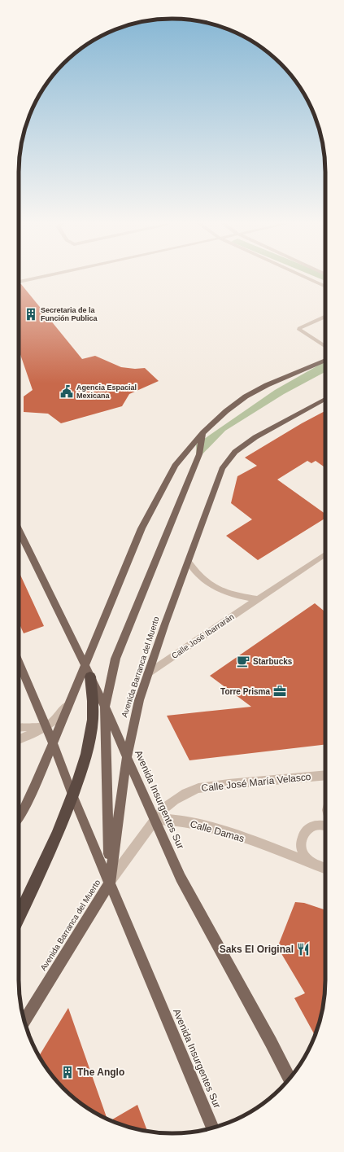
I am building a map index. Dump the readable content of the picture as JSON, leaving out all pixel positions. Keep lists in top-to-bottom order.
{
  "streets": {
    "main road": ["Avenida Barranca del Muerto", "Avenida Insurgentes Sur"],
    "street": ["Calle José Ibarrarán", "Calle José María Velasco", "Calle Damas"]
  },
  "crossings": [
    ["Calle José Ibarrarán", "Avenida Barranca del Muerto"],
    ["Avenida Barranca del Muerto", "Avenida Insurgentes Sur"],
    ["Calle José María Velasco", "Avenida Insurgentes Sur"],
    ["Calle José María Velasco", "Calle Damas"],
    ["Avenida Insurgentes Sur", "Calle Damas"]
  ],
  "places": {
    "building": ["Secretaria de la Función Publica", "The Anglo"],
    "public building": ["Agencia Espacial Mexicana"],
    "cafe": ["Starbucks"],
    "office": ["Torre Prisma"],
    "restaurant": ["Saks El Original"]
  }
}
